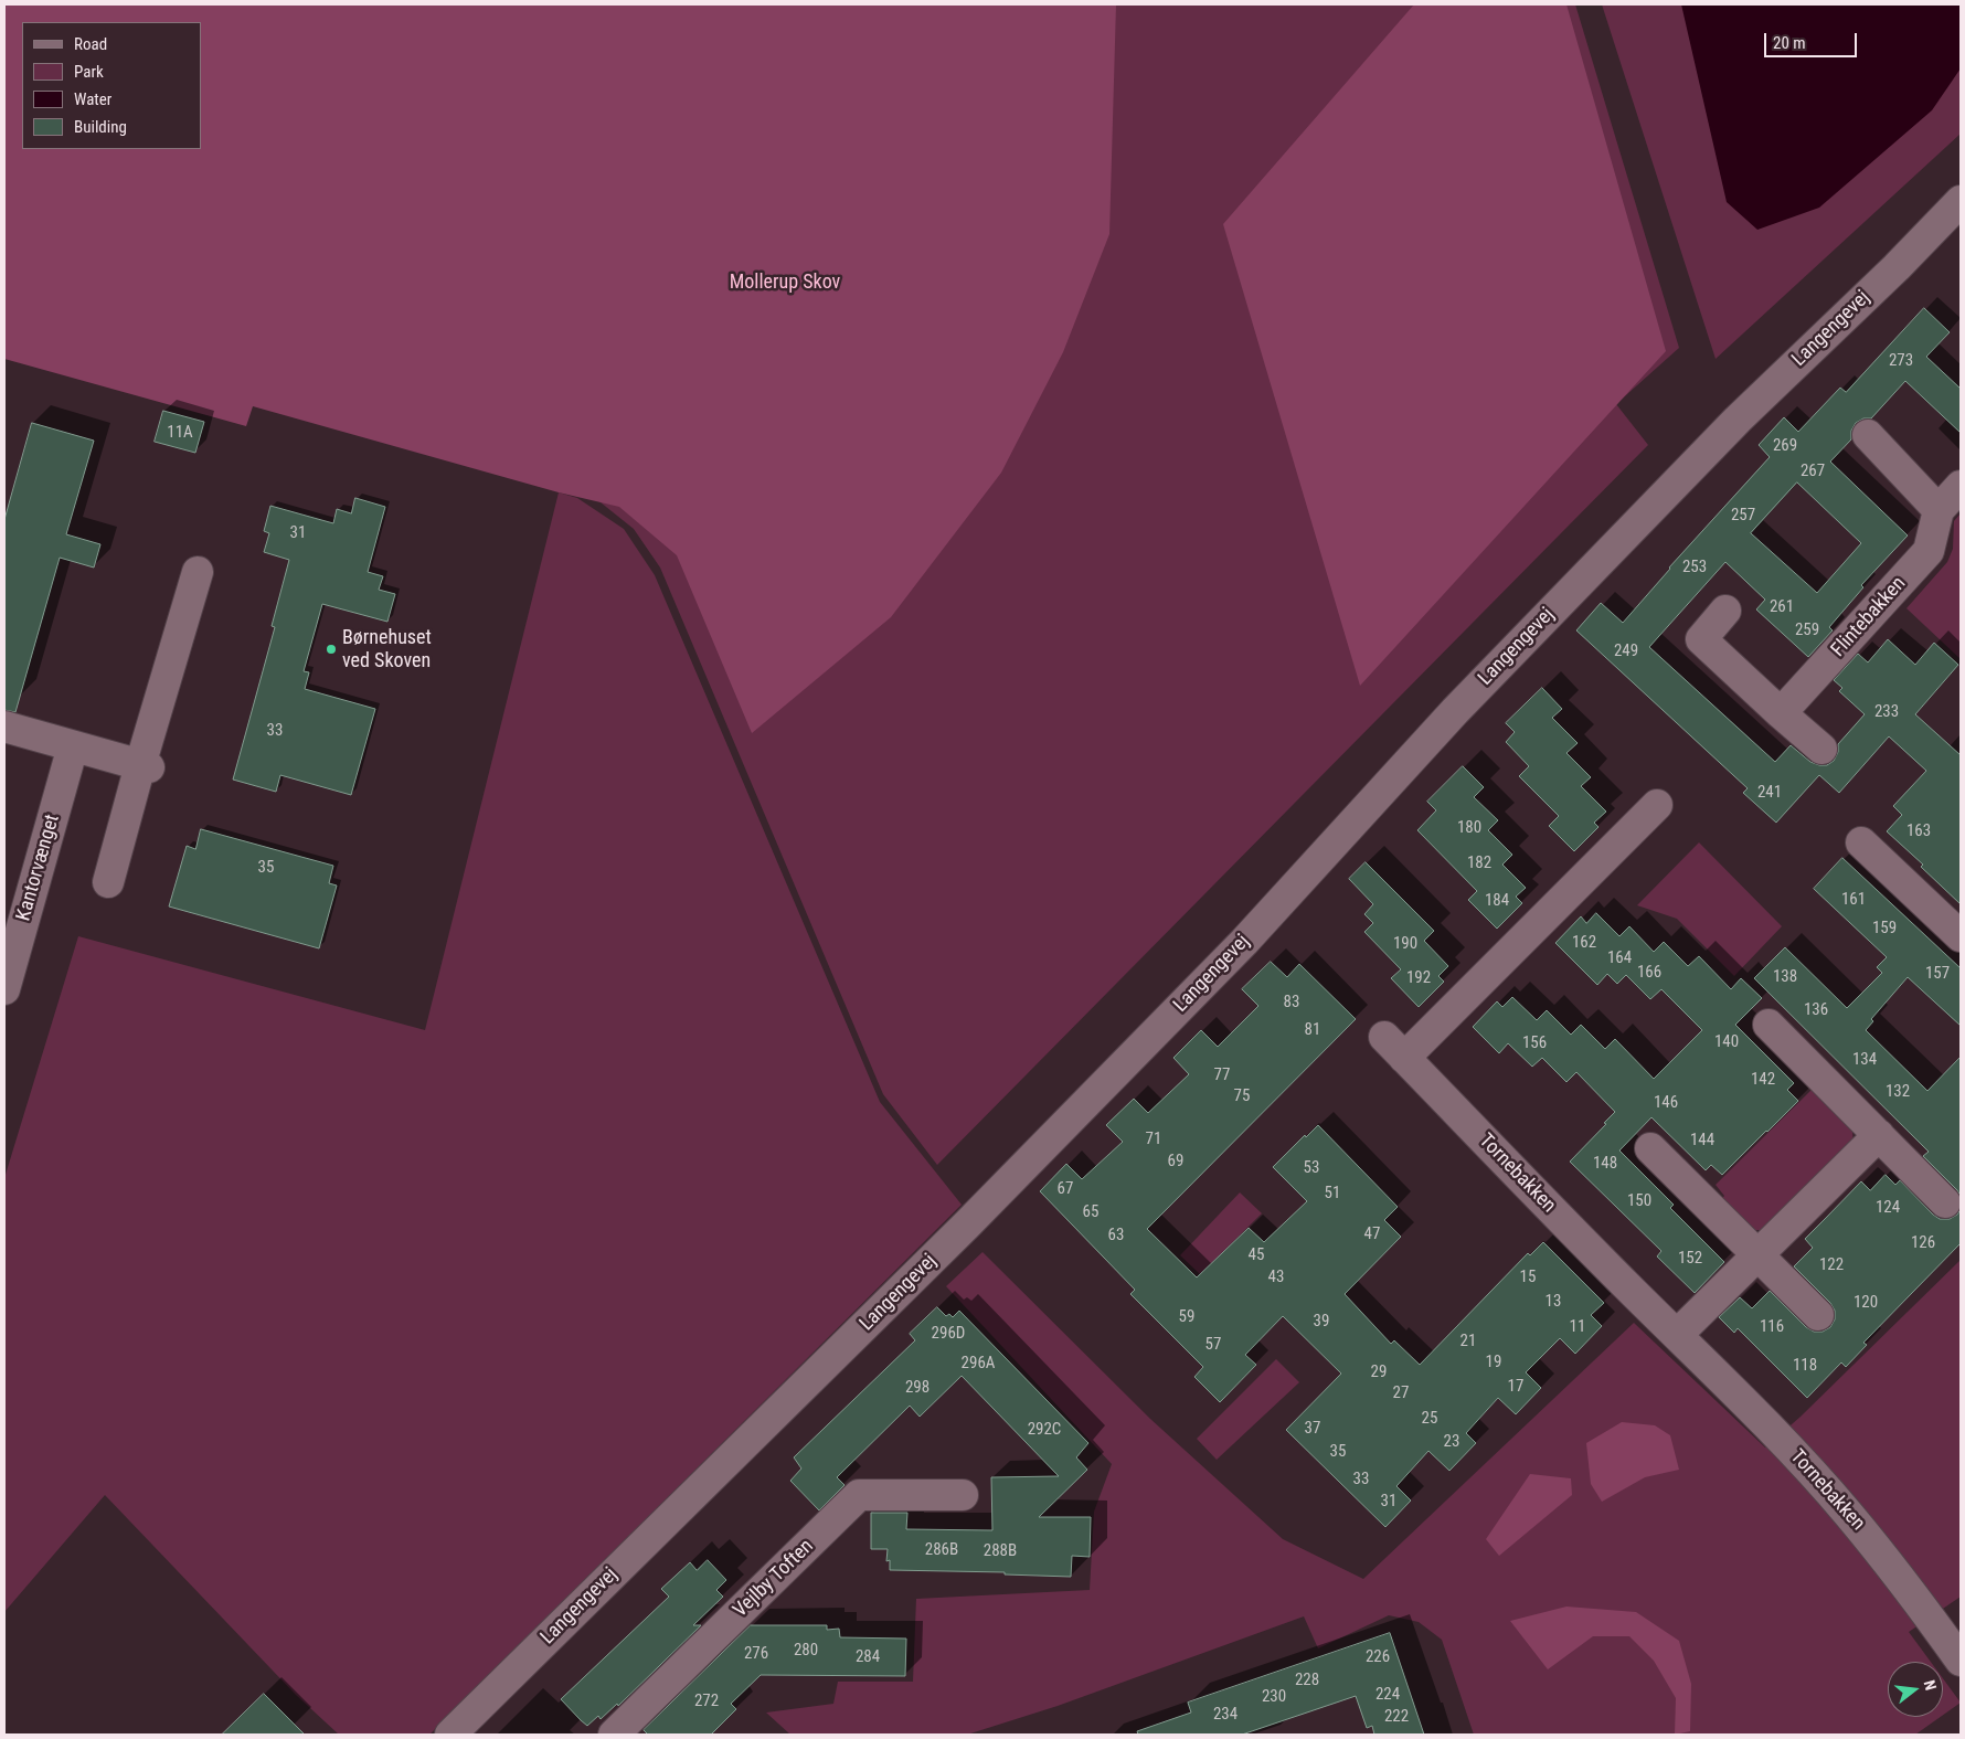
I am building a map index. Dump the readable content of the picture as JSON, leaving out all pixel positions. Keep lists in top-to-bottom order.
{
  "streets": {
    "street": [
      "Langengevej",
      "Flintebakken",
      "Kantorvænget",
      "Tornebakken",
      "Vejlby Toften"
    ]
  },
  "parks": ["Mollerup Skov"],
  "places": ["Børnehuset ved Skoven"],
  "house_numbers": [
    "273",
    "11A",
    "269",
    "267",
    "257",
    "31",
    "253",
    "261",
    "259",
    "249",
    "233",
    "33",
    "241",
    "180",
    "163",
    "182",
    "35",
    "161",
    "184",
    "159",
    "162",
    "190",
    "164",
    "166",
    "157",
    "138",
    "192",
    "83",
    "136",
    "81",
    "140",
    "156",
    "134",
    "77",
    "142",
    "132",
    "75",
    "146",
    "71",
    "144",
    "69",
    "148",
    "53",
    "67",
    "51",
    "150",
    "124",
    "65",
    "47",
    "63",
    "126",
    "45",
    "152",
    "122",
    "43",
    "15",
    "13",
    "120",
    "59",
    "39",
    "11",
    "116",
    "296D",
    "21",
    "57",
    "19",
    "296A",
    "118",
    "29",
    "17",
    "298",
    "27",
    "25",
    "37",
    "292C",
    "23",
    "35",
    "33",
    "31",
    "286B",
    "288B",
    "280",
    "276",
    "284",
    "226",
    "228",
    "224",
    "230",
    "272",
    "234",
    "222"
  ],
  "legend": [
    "Road",
    "Park",
    "Water",
    "Building"
  ],
  "scale_bar": "20 m",
  "north": "right"
}
